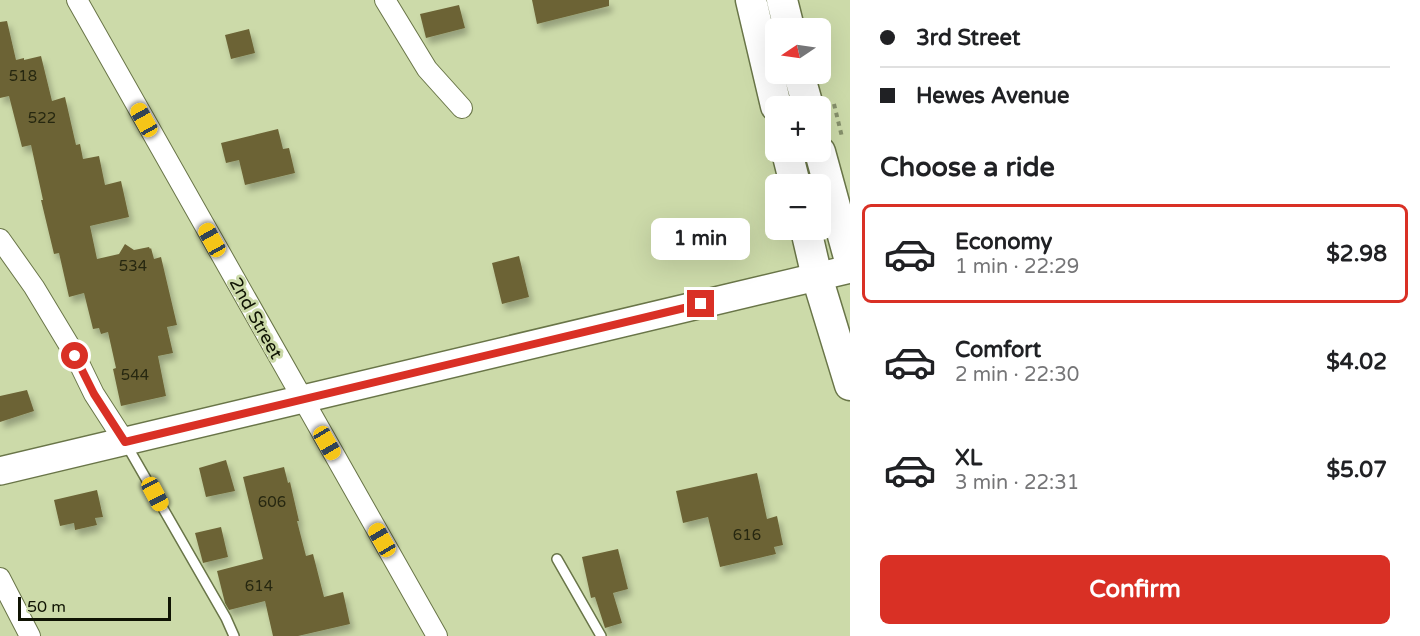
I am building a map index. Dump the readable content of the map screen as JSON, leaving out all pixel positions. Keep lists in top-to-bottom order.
{
  "streets": {
    "street": ["2nd Street"]
  },
  "house_numbers": [
    "518",
    "522",
    "534",
    "544",
    "606",
    "616",
    "614"
  ],
  "scale_bar": "50 m",
  "north": "left",
  "page": {
    "banner": ["3rd Street", "Hewes Avenue"],
    "map_buttons": ["+", "−"],
    "heading": "Choose a ride",
    "list": [
      {
        "name": "Economy",
        "note": "1 min · 22:29",
        "value": "$2.98"
      },
      {
        "name": "Comfort",
        "note": "2 min · 22:30",
        "value": "$4.02"
      },
      {
        "name": "XL",
        "note": "3 min · 22:31",
        "value": "$5.07"
      }
    ],
    "bubble": "1 min",
    "buttons": "Confirm",
    "scale": "50 m"
  }
}
